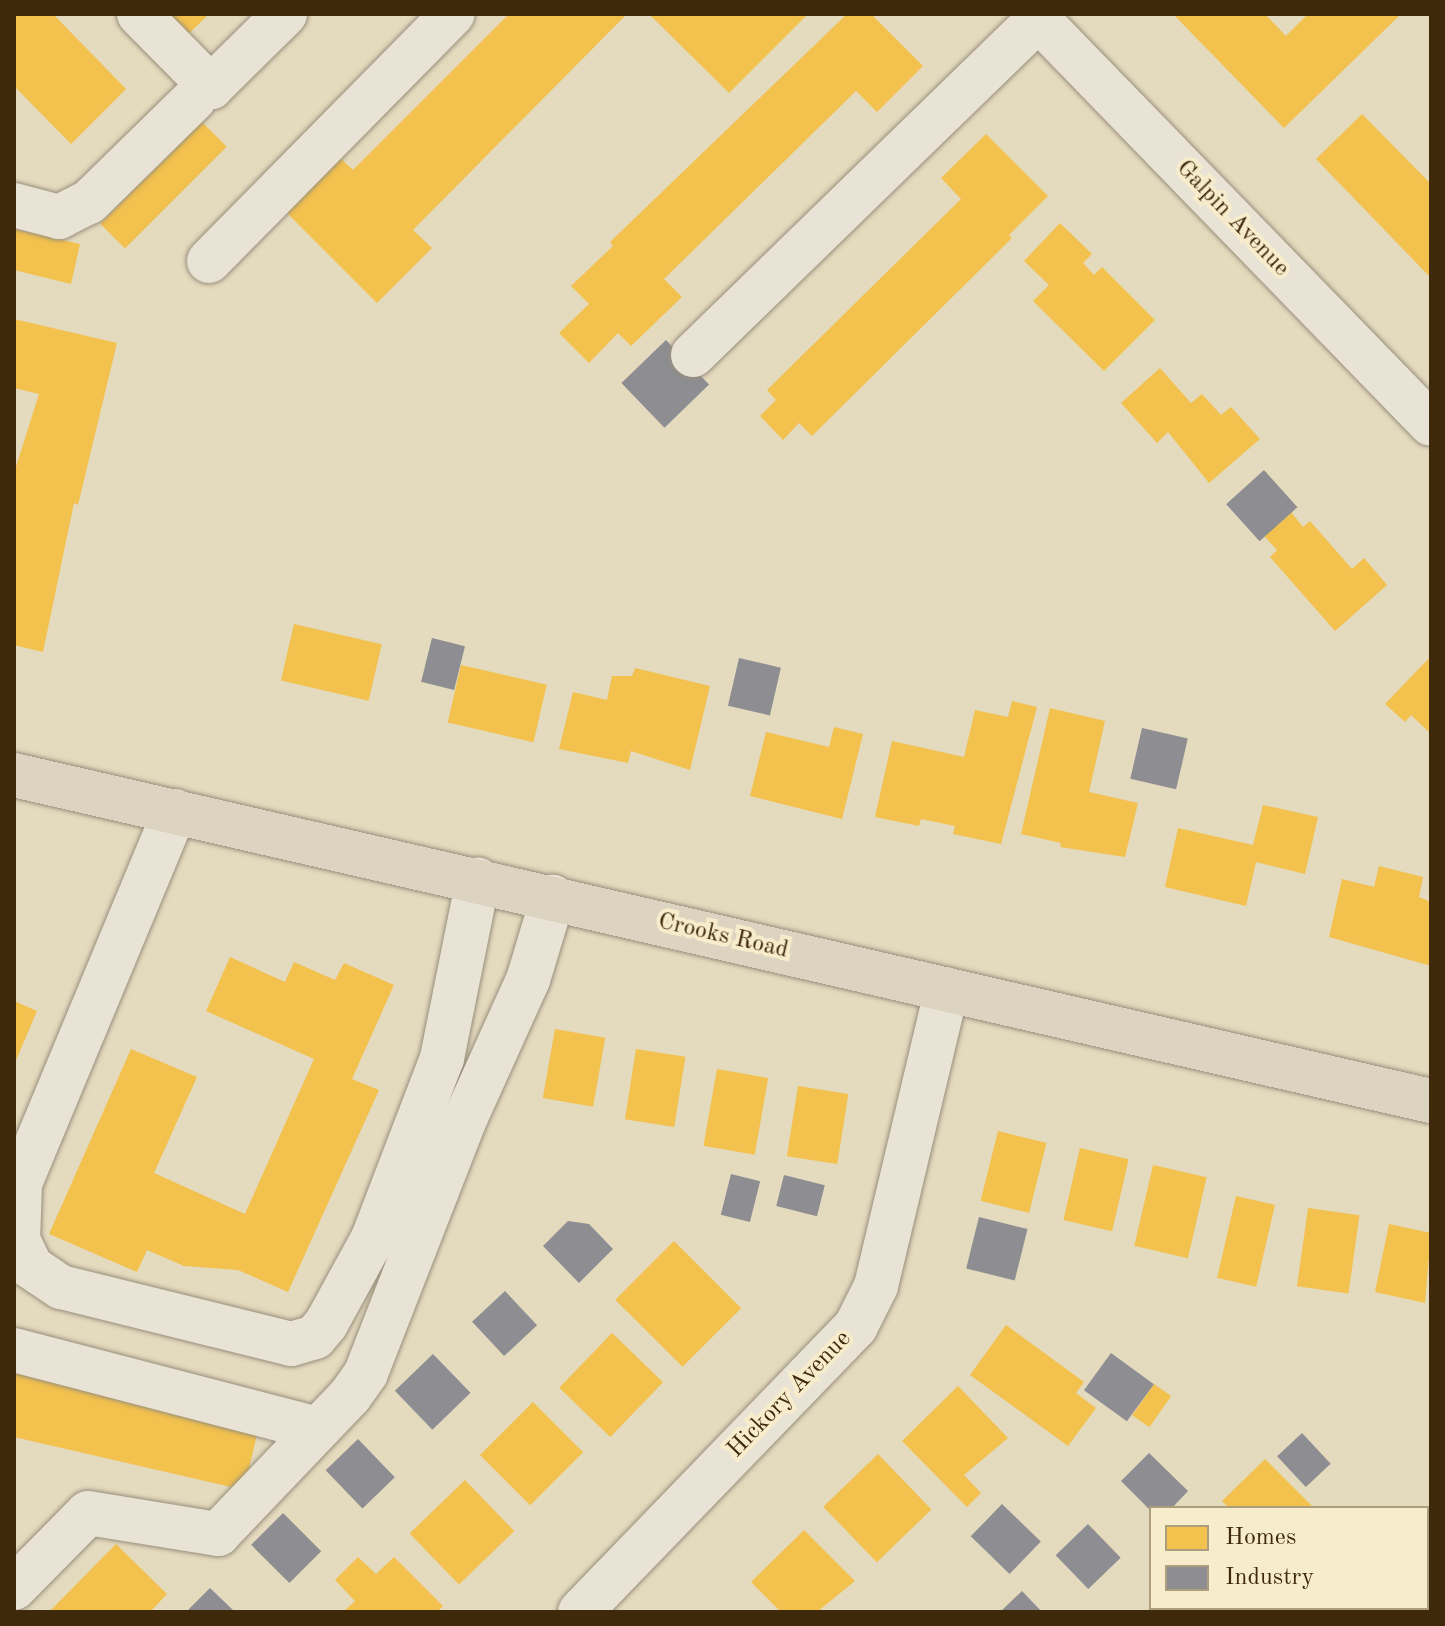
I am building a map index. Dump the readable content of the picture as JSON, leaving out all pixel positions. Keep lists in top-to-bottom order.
{
  "streets": {
    "main road": ["Crooks Road"],
    "street": ["Galpin Avenue", "Hickory Avenue"]
  },
  "crossings": [
    ["Crooks Road", "Hickory Avenue"]
  ],
  "legend": ["Homes", "Industry"]
}
